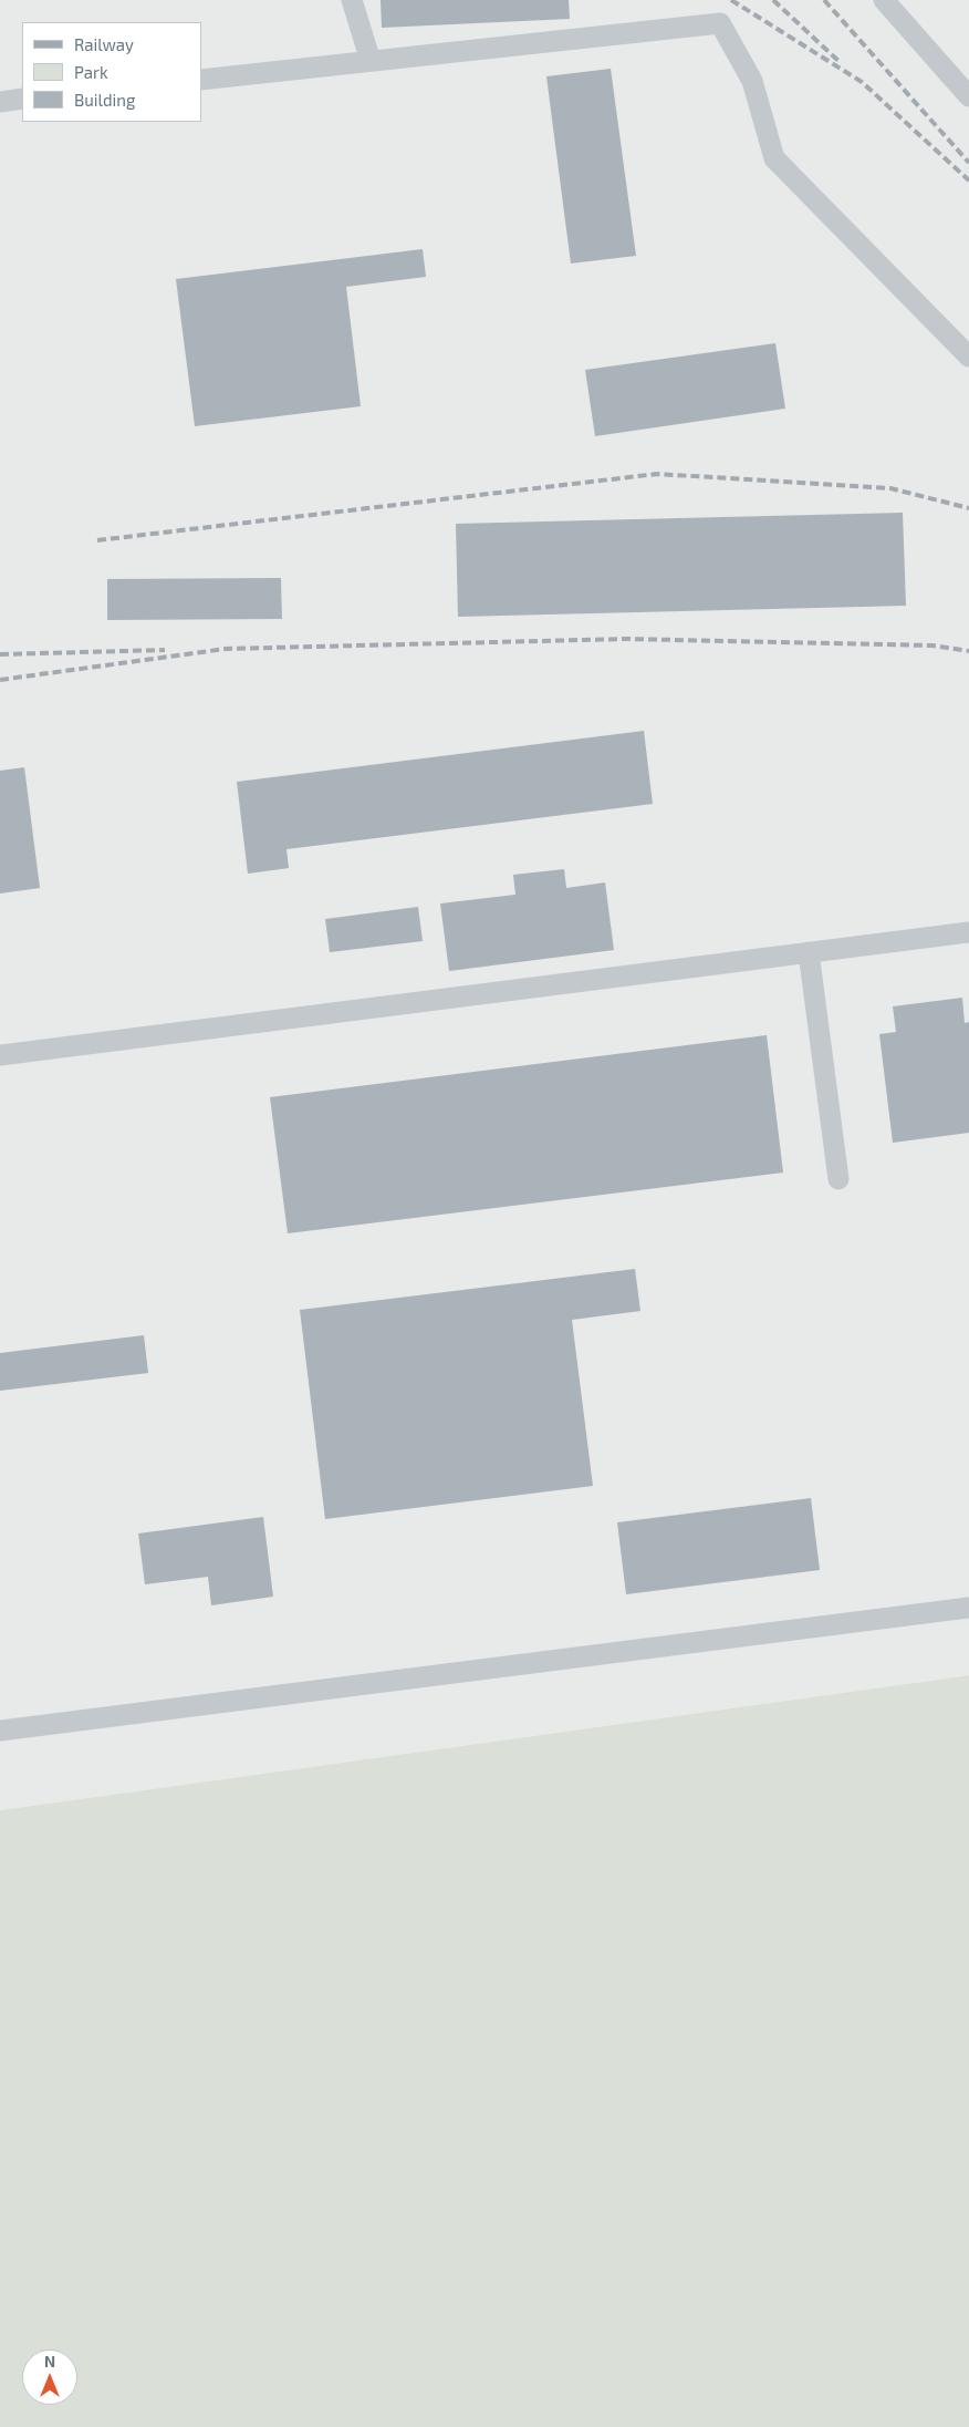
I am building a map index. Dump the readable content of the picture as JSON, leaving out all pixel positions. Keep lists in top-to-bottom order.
{
  "legend": ["Railway", "Park", "Building"],
  "north": "top"
}
